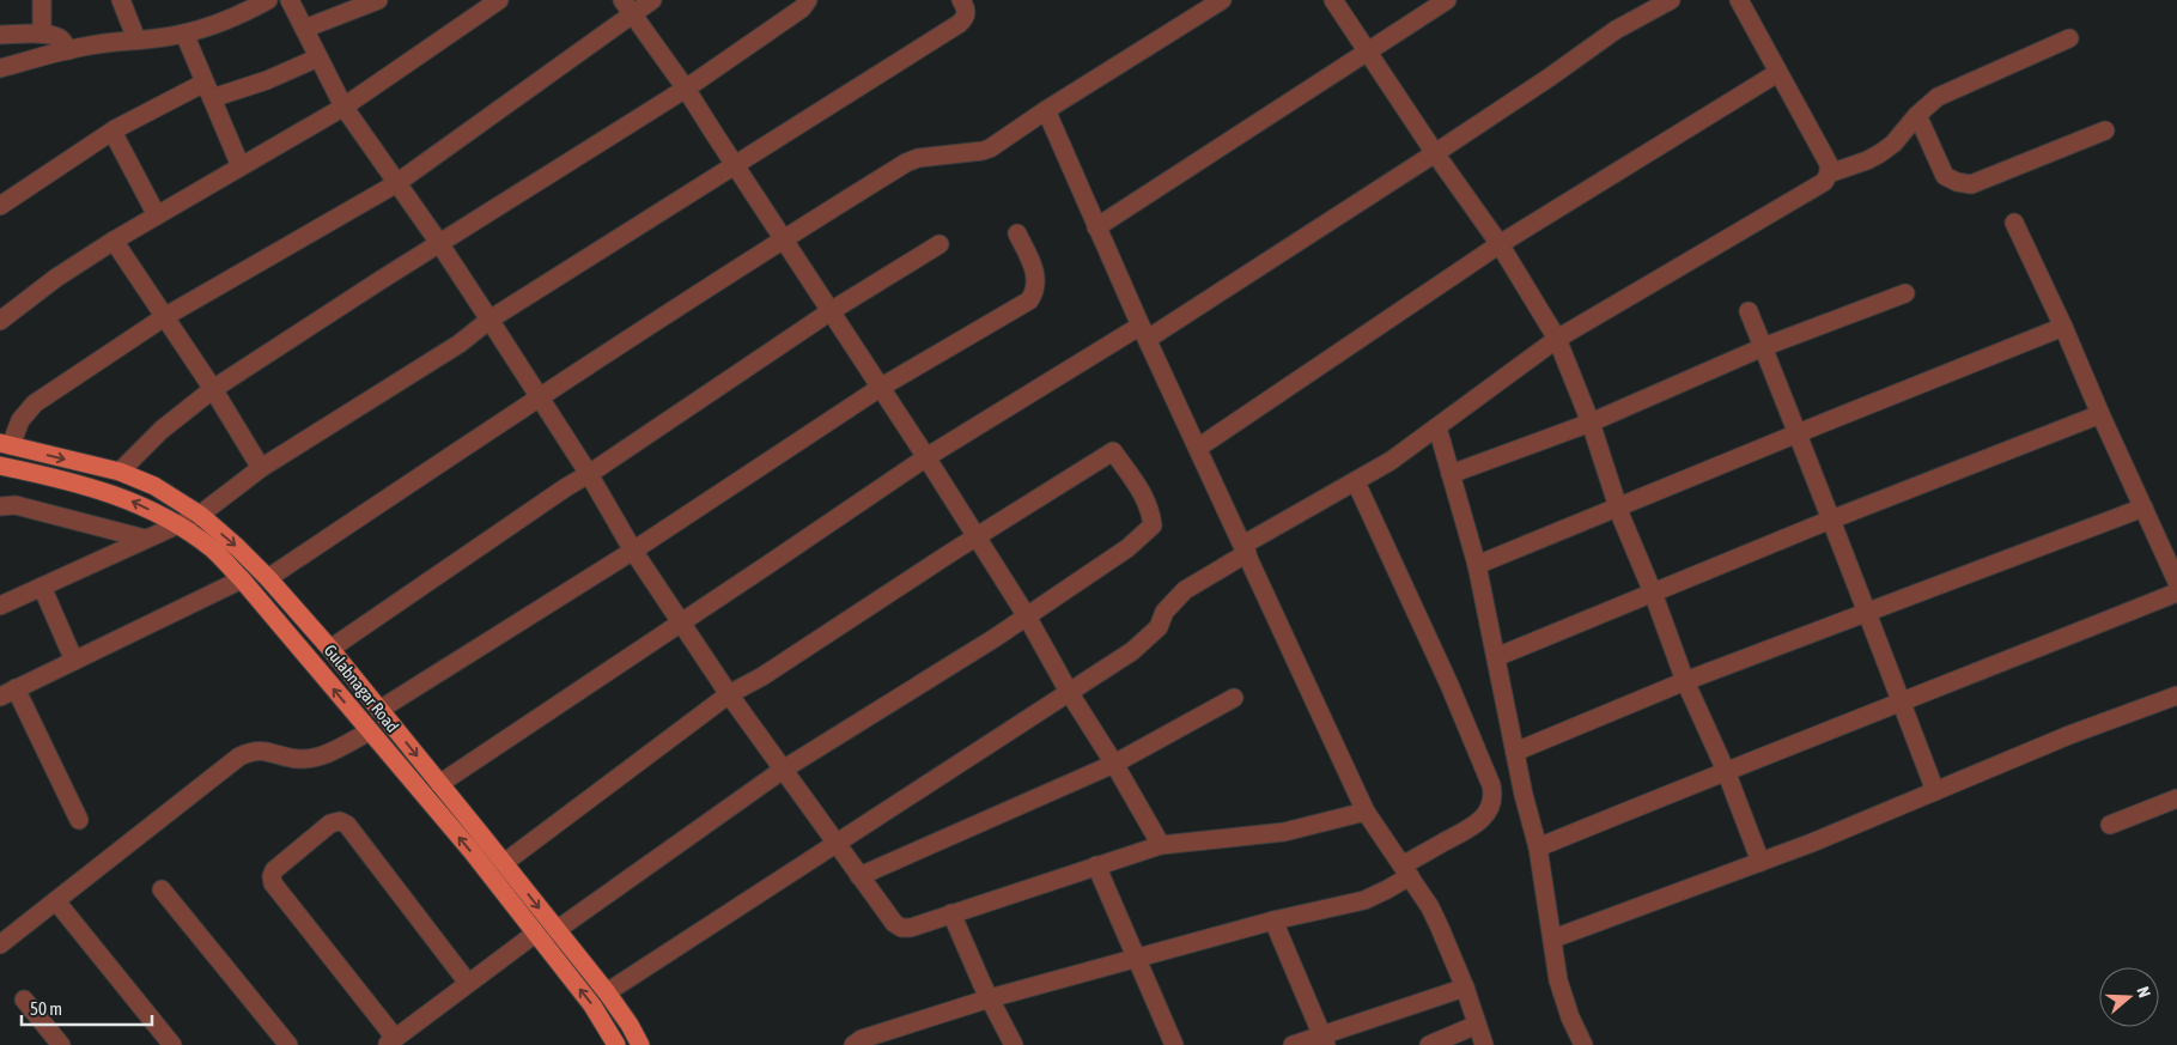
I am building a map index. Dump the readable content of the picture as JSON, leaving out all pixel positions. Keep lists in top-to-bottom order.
{
  "streets": {
    "main road": ["Gulabnagar Road"]
  },
  "scale_bar": "50 m",
  "north": "right"
}
